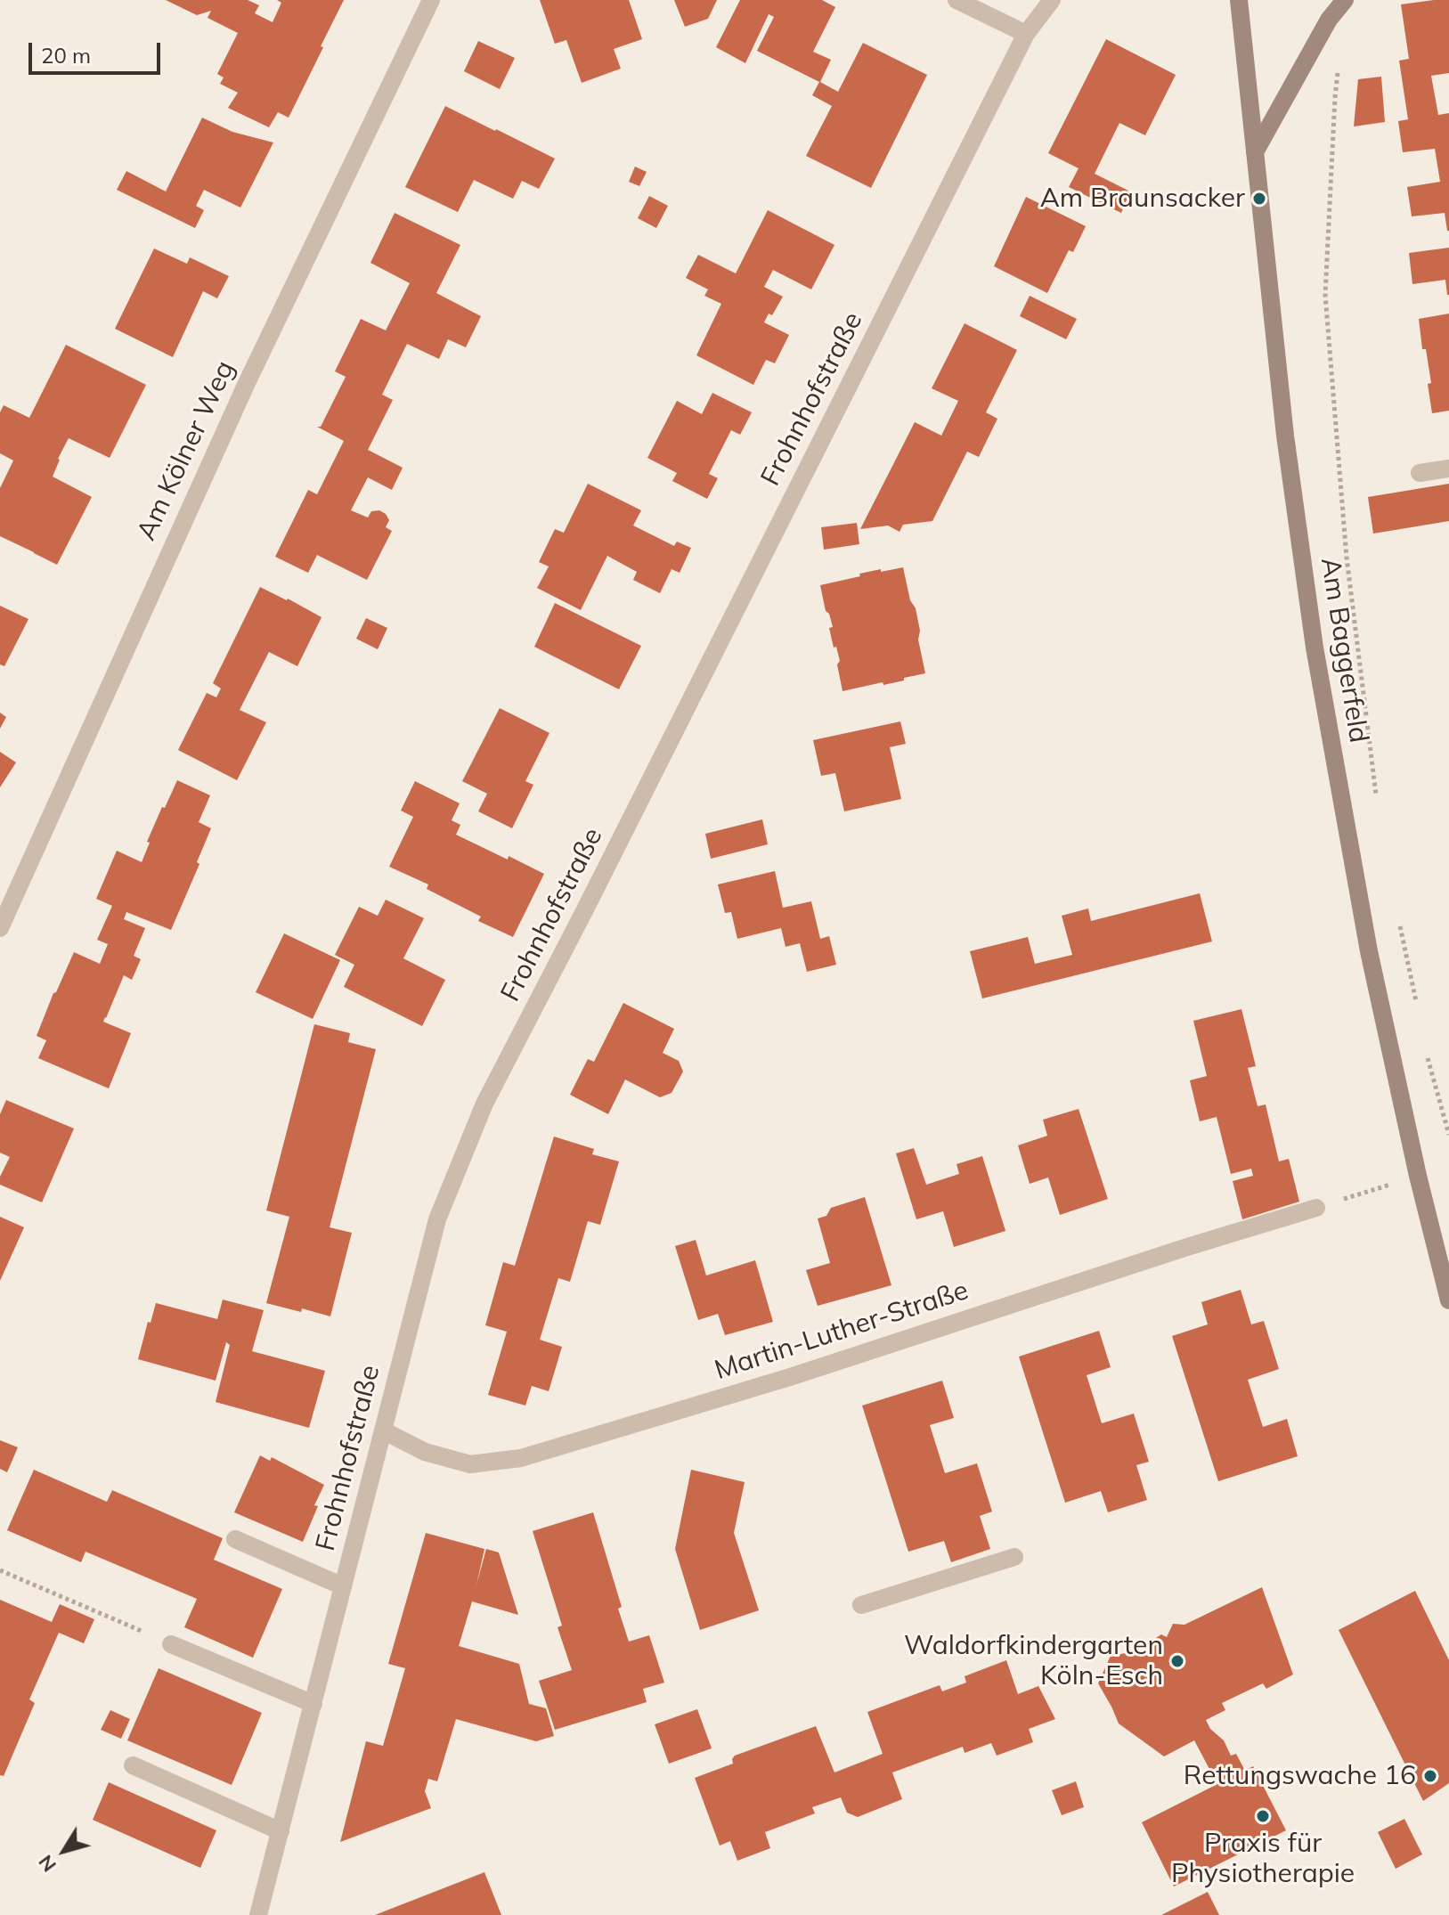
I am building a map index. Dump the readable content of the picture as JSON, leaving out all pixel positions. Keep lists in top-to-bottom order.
{
  "streets": {
    "main road": ["Am Baggerfeld"],
    "street": ["Frohnhofstraße", "Am Kölner Weg", "Martin-Luther-Straße"]
  },
  "crossings": [
    ["Frohnhofstraße", "Martin-Luther-Straße"]
  ],
  "places": [
    "Am Braunsacker",
    "Waldorfkindergarten Köln-Esch",
    "Rettungswache 16",
    "Praxis für Physiotherapie"
  ],
  "scale_bar": "20 m",
  "north": "bottom left"
}
